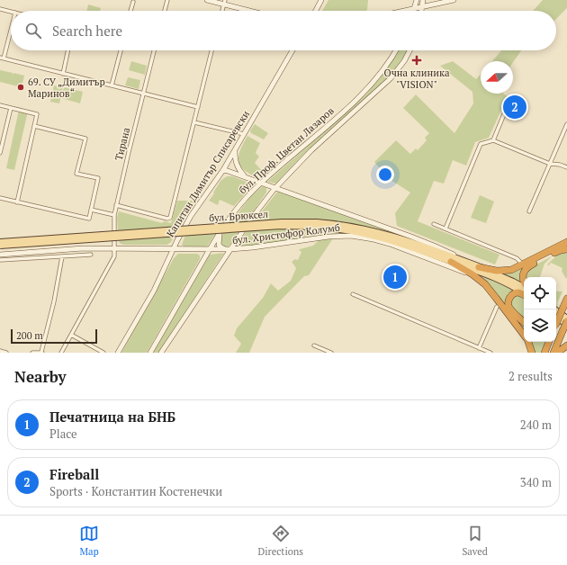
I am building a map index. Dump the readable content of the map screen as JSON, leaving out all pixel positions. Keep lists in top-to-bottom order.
{
  "streets": {
    "main road": [
      "бул. Проф. Цветан Лазаров",
      "Капитан Димитър Списаревски",
      "бул. Брюксел",
      "бул. Христофор Колумб"
    ],
    "street": ["Тирана"]
  },
  "crossings": [
    ["Тирана", "бул. Христофор Колумб"],
    ["бул. Проф. Цветан Лазаров", "бул. Христофор Колумб"],
    ["Капитан Димитър Списаревски", "бул. Христофор Колумб"],
    ["бул. Брюксел", "бул. Христофор Колумб"]
  ],
  "places": {
    "health": ["Очна клиника \"VISION\""],
    "other": ["69. СУ „Димитър Маринов“"]
  },
  "scale_bar": "200 m",
  "north": "left",
  "page": {
    "search": "Search here",
    "pins": ["2", "1"],
    "scale": "200 m",
    "heading": ["Nearby", "2 results"],
    "list": [
      {
        "mark": "1",
        "name": "Печатница на БНБ",
        "note": "Place",
        "value": "240 m"
      },
      {
        "mark": "2",
        "name": "Fireball",
        "note": "Sports · Константин Костенечки",
        "value": "340 m"
      }
    ],
    "nav": ["Map", "Directions", "Saved"]
  }
}
